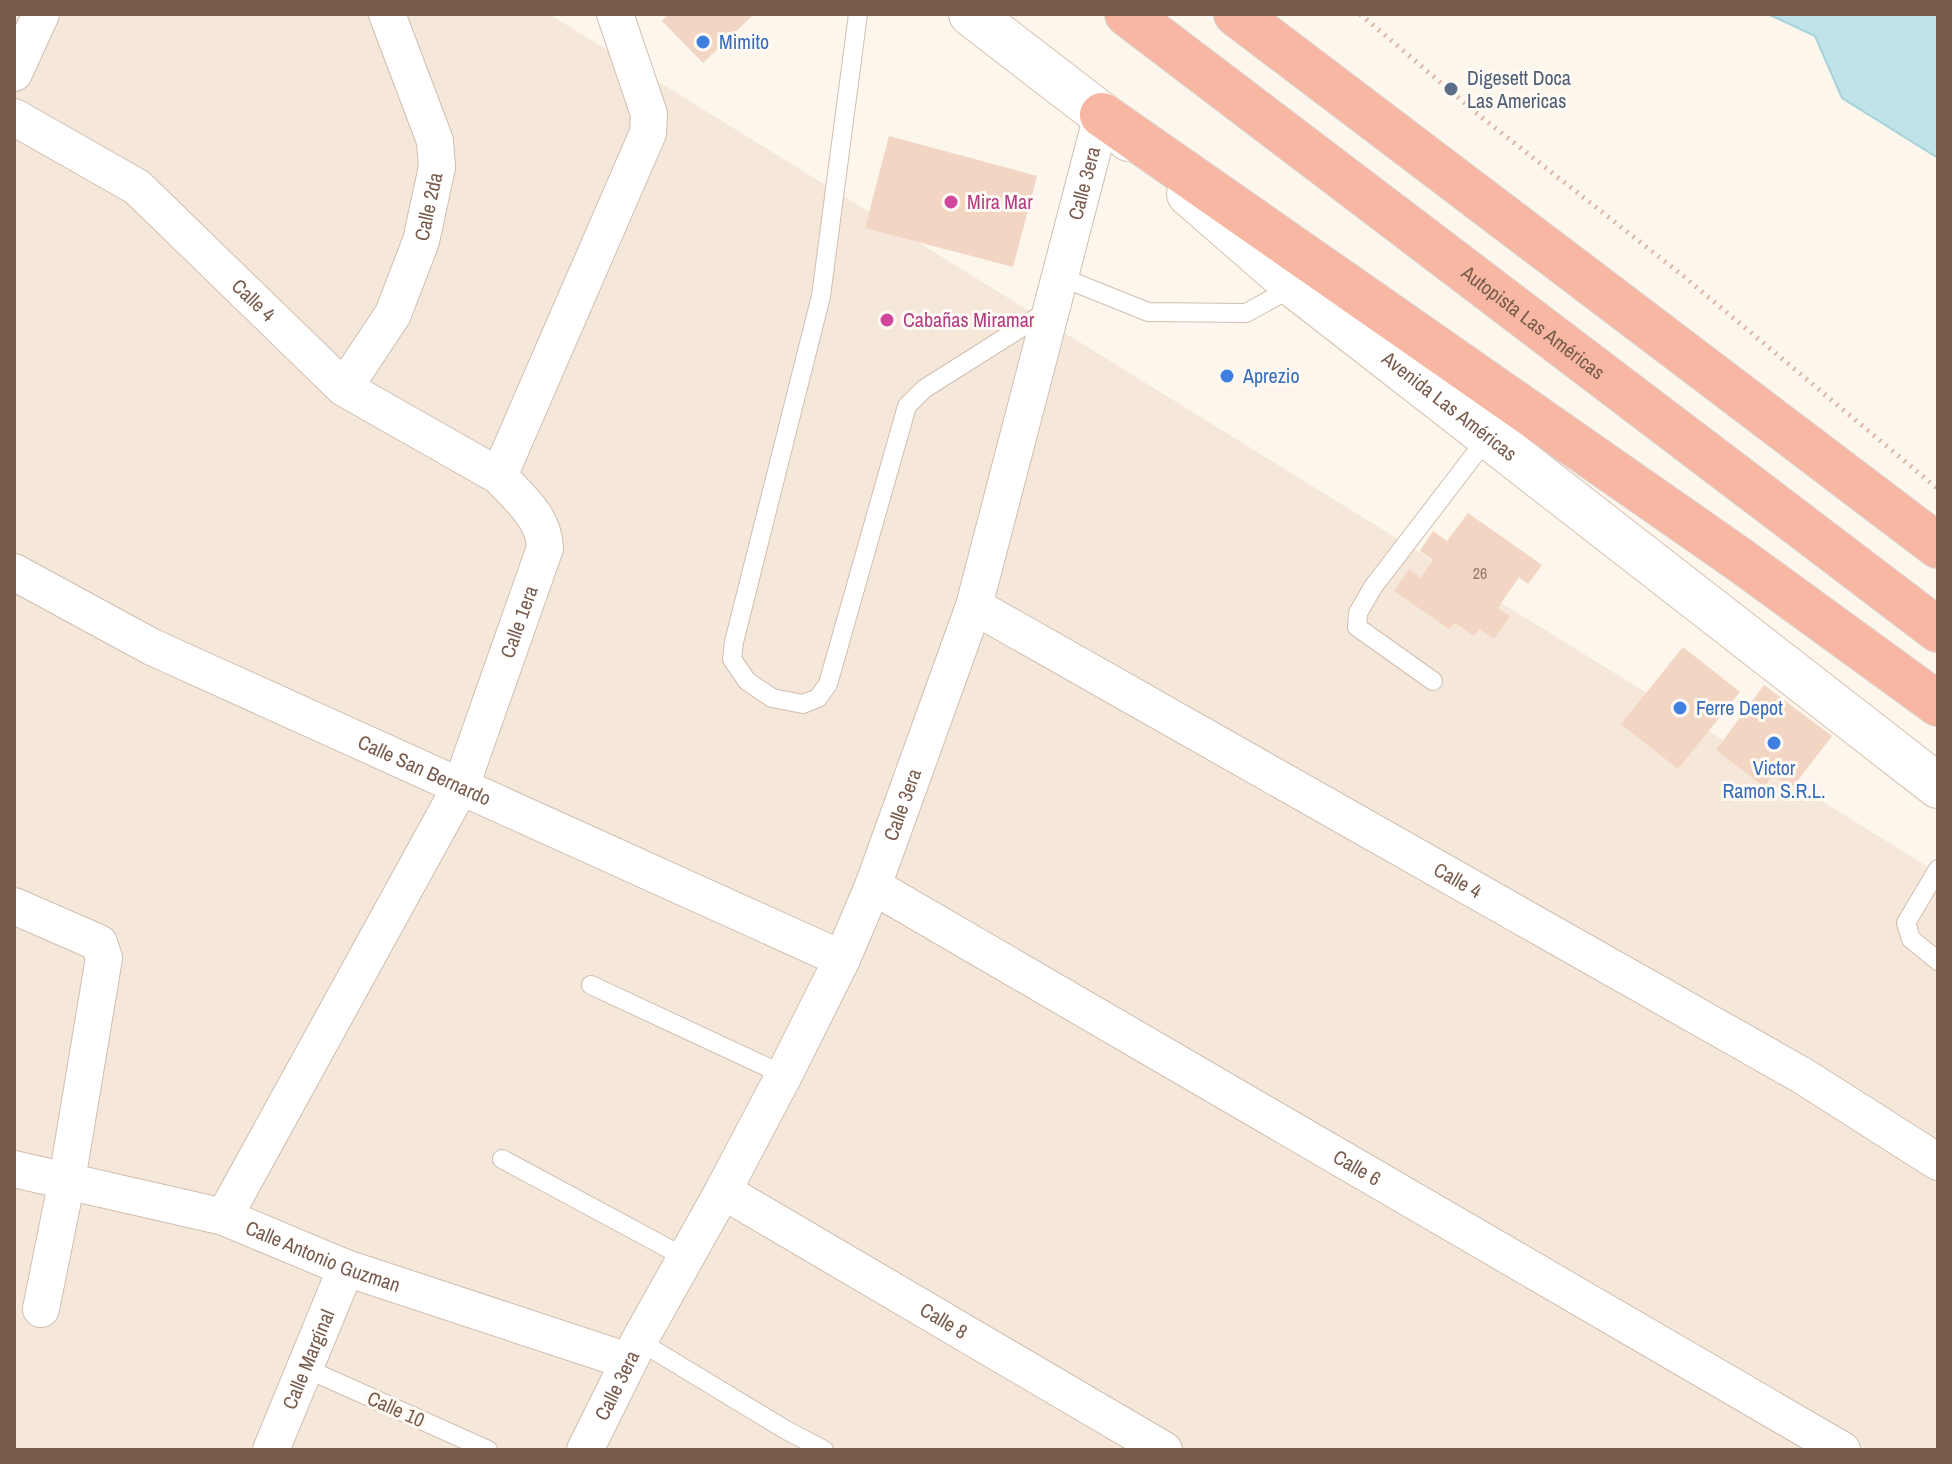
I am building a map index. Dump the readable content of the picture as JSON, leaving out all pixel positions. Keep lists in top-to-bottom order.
{
  "streets": {
    "highway": ["Autopista Las Américas"],
    "main road": ["Avenida Las Américas"],
    "street": [
      "Calle 3era",
      "Calle 2da",
      "Calle 4",
      "Calle 1era",
      "Calle San Bernardo",
      "Calle 6",
      "Calle Antonio Guzman",
      "Calle 8",
      "Calle Marginal"
    ],
    "lane": ["Calle 10"]
  },
  "crossings": [
    ["Calle 3era", "Calle 4"],
    ["Calle 3era", "Avenida Las Américas"],
    ["Calle 3era", "Calle San Bernardo"],
    ["Calle 3era", "Calle 6"],
    ["Calle 3era", "Calle Antonio Guzman"],
    ["Calle 3era", "Calle 8"],
    ["Calle 2da", "Calle 4"],
    ["Calle 4", "Calle 1era"],
    ["Calle 1era", "Calle San Bernardo"],
    ["Calle 1era", "Calle Antonio Guzman"],
    ["Calle Antonio Guzman", "Calle Marginal"],
    ["Calle Marginal", "Calle 10"]
  ],
  "places": [
    "Mimito",
    "Digesett Doca Las Americas",
    "Mira Mar",
    "Cabañas Miramar",
    "Aprezio",
    "Ferre Depot",
    "Victor Ramon S.R.L."
  ],
  "house_numbers": ["26"]
}
